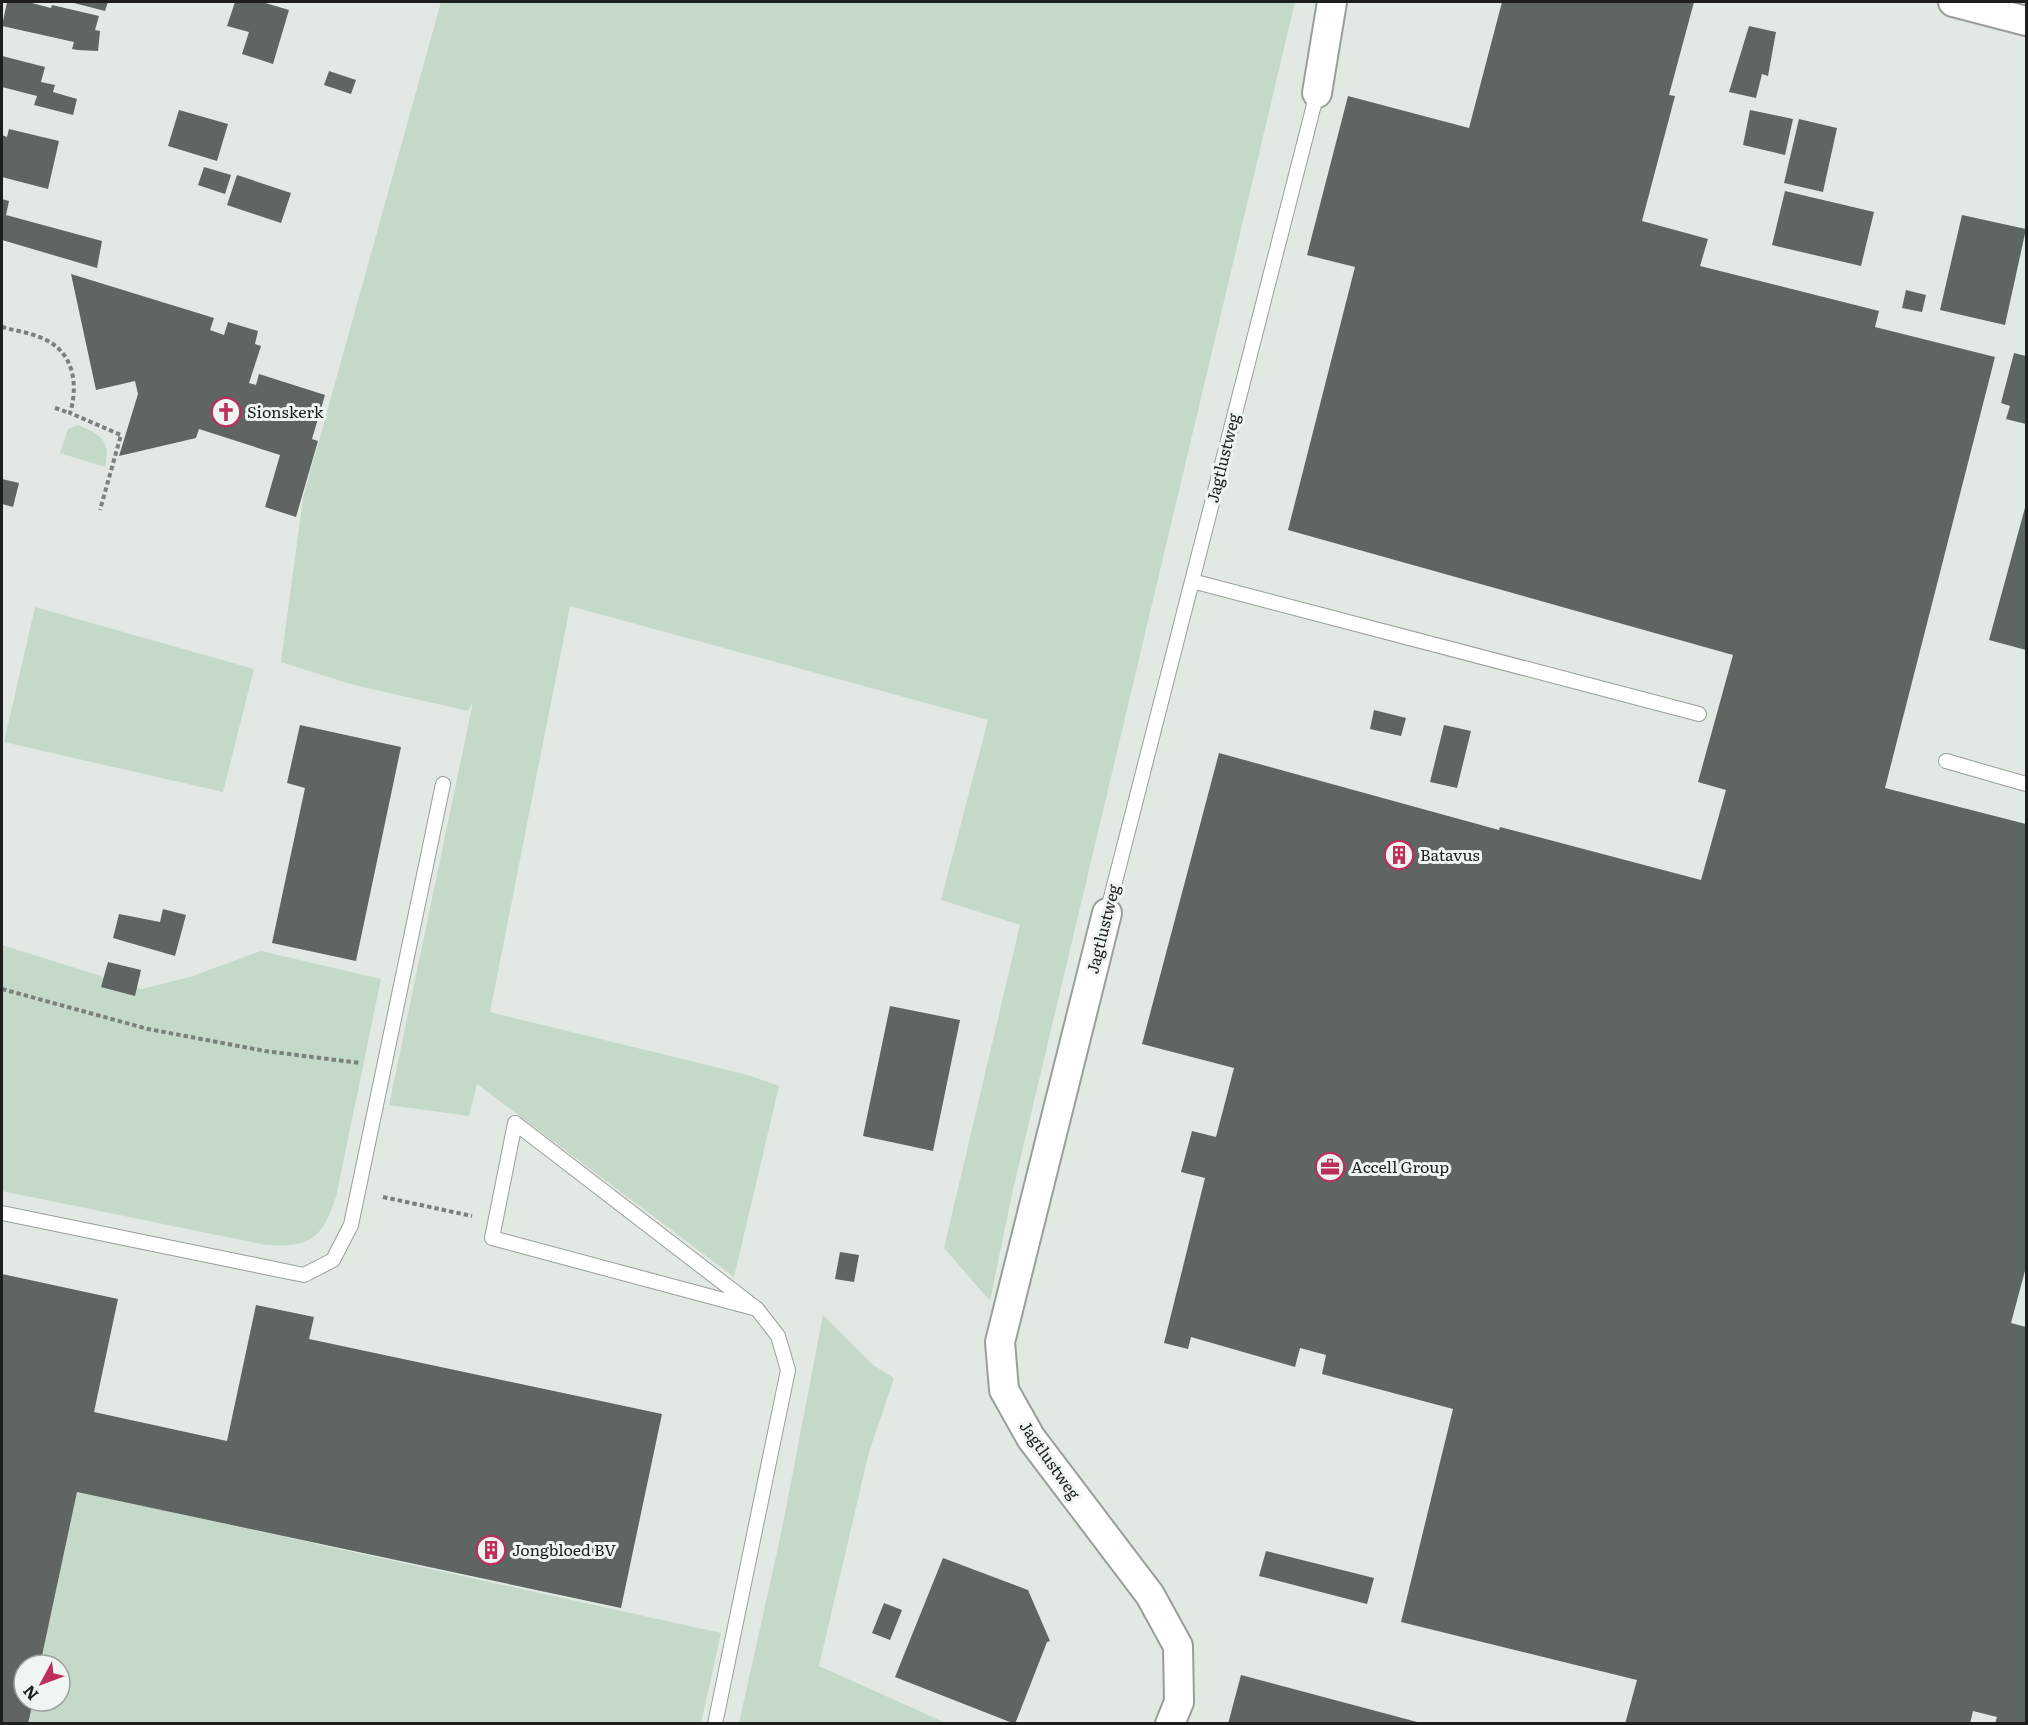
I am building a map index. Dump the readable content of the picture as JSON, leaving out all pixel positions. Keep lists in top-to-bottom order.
{
  "streets": {
    "street": ["Jagtlustweg"]
  },
  "places": {
    "church": ["Sionskerk"],
    "building": ["Batavus", "Jongbloed BV"],
    "office": ["Accell Group"]
  },
  "north": "bottom left"
}
